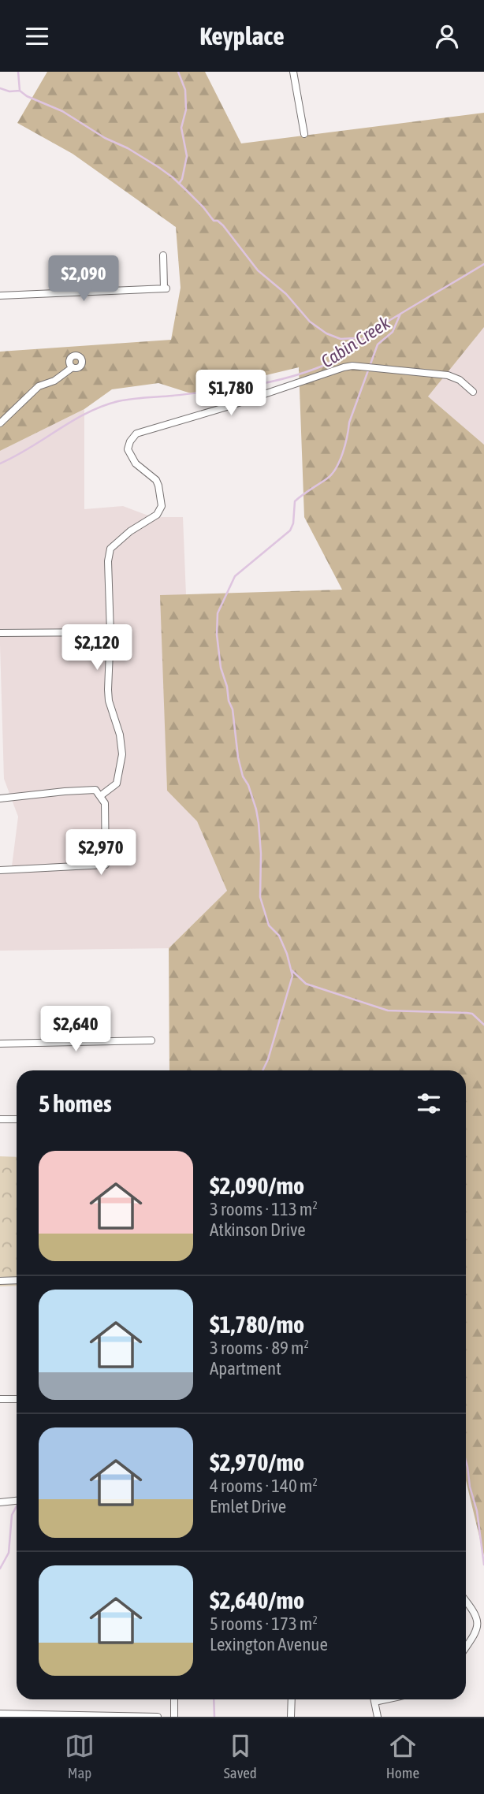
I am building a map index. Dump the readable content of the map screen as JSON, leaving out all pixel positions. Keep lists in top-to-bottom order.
{
  "water": ["Cabin Creek"],
  "page": {
    "header": "Keyplace",
    "price": [
      "$2,090",
      "$1,780",
      "$2,120",
      "$2,970",
      "$2,640"
    ],
    "heading": "5 homes",
    "list": [
      {
        "name": "$2,090/mo",
        "note": "3 rooms · 113 m² · Atkinson Drive"
      },
      {
        "name": "$1,780/mo",
        "note": "3 rooms · 89 m² · Apartment"
      },
      {
        "name": "$2,970/mo",
        "note": "4 rooms · 140 m² · Emlet Drive"
      },
      {
        "name": "$2,640/mo",
        "note": "5 rooms · 173 m² · Lexington Avenue"
      }
    ],
    "tabs": ["Map", "Saved", "Home"]
  }
}
